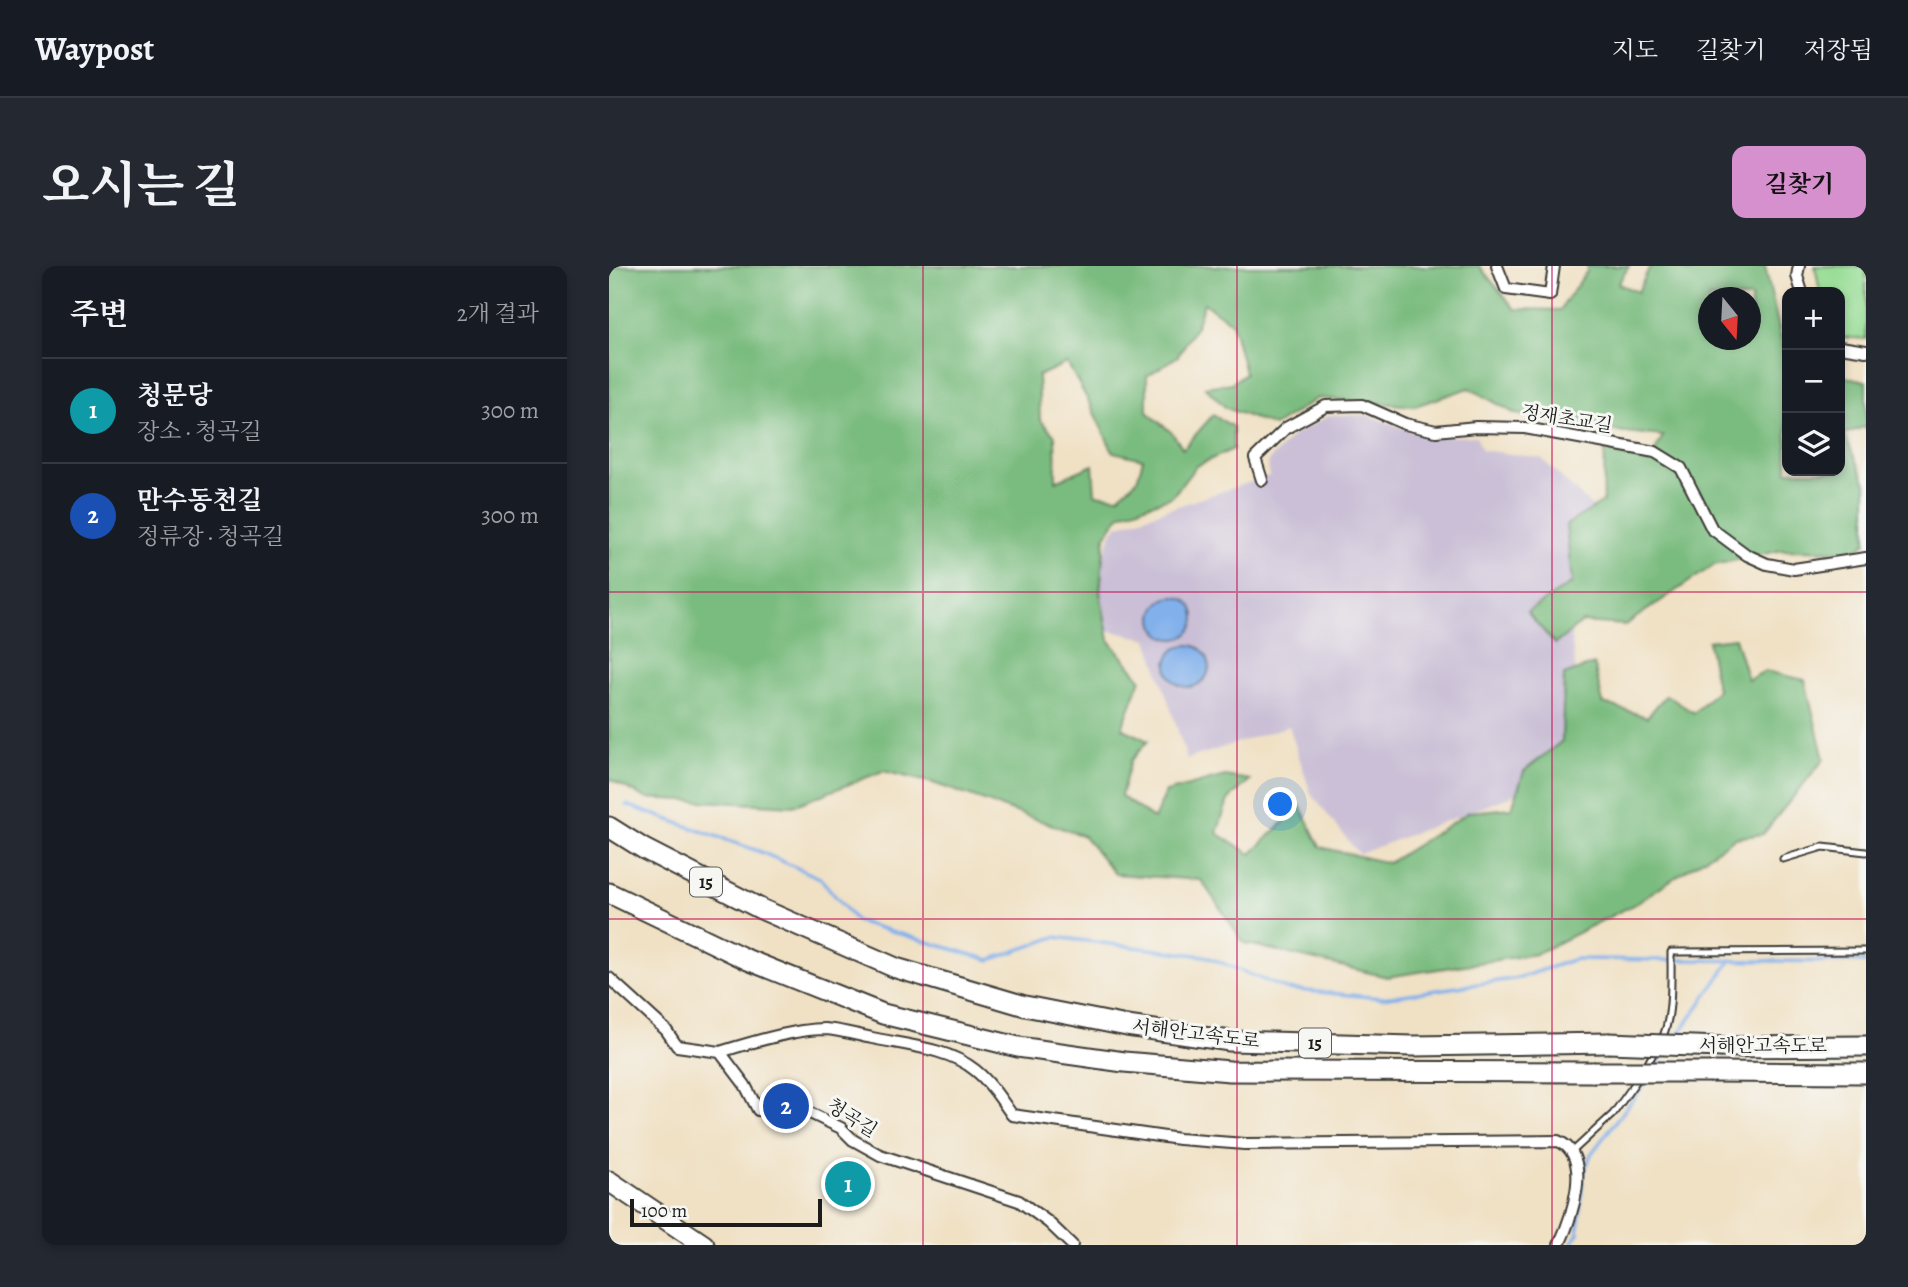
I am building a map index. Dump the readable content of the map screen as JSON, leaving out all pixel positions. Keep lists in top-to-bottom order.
{
  "streets": {
    "highway": ["15", "서해안고속도로"],
    "street": ["정재초교길", "청곡길"]
  },
  "scale_bar": "100 m",
  "north": "bottom",
  "page": {
    "header": "Waypost",
    "nav": ["지도", "길찾기", "저장됨"],
    "title": "오시는 길",
    "buttons": "길찾기",
    "heading": ["주변", "2개 결과"],
    "map_buttons": ["+", "−"],
    "list": [
      {
        "mark": "1",
        "name": "청문당",
        "note": "장소 · 청곡길",
        "value": "300 m"
      },
      {
        "mark": "2",
        "name": "만수동천길",
        "note": "정류장 · 청곡길",
        "value": "300 m"
      }
    ],
    "pins": ["2", "1"],
    "scale": "100 m"
  }
}
